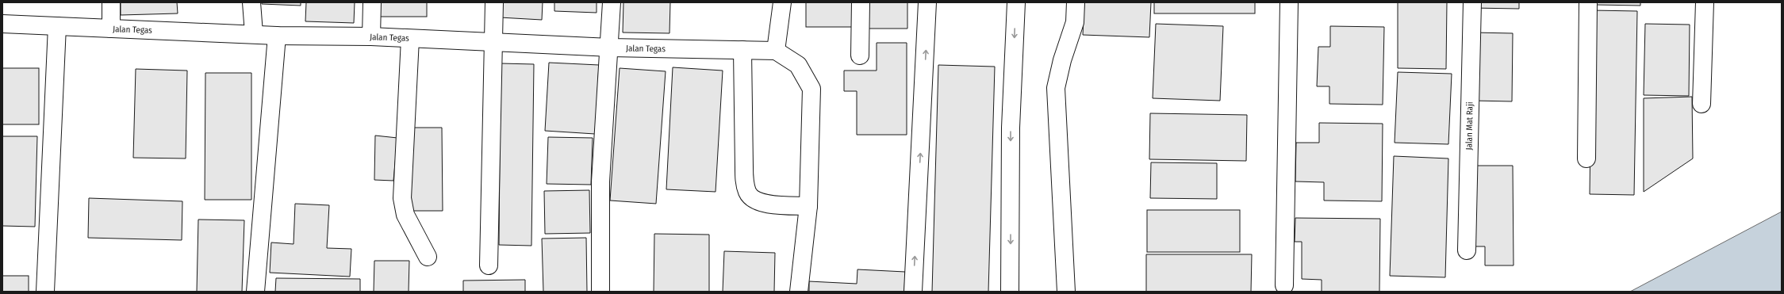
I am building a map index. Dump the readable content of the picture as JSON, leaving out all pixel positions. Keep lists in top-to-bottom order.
{
  "streets": {
    "street": ["Jalan Tegas", "Jalan Mat Raji"]
  }
}
